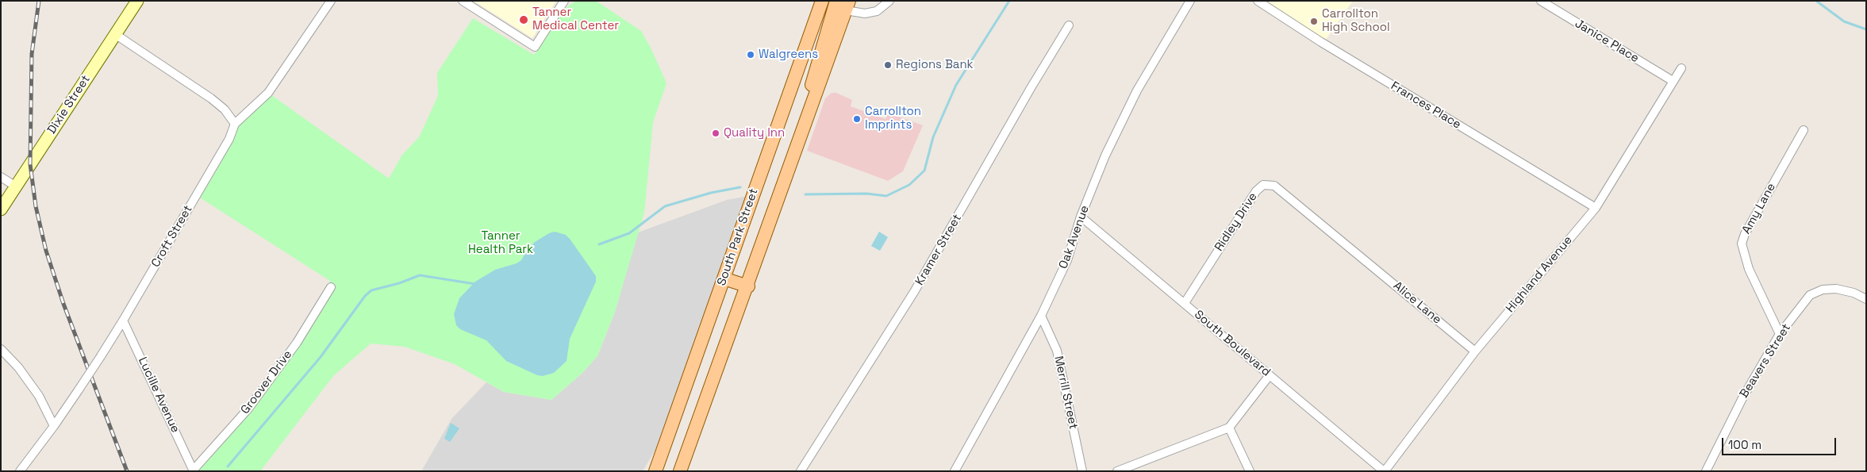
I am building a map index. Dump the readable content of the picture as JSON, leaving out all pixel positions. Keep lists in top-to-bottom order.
{
  "streets": {
    "main road": ["South Park Street"],
    "street": [
      "Janice Place",
      "Dixie Street",
      "Frances Place",
      "Amy Lane",
      "Ridley Drive",
      "Croft Street",
      "Oak Avenue",
      "Kramer Street",
      "Highland Avenue",
      "Alice Lane",
      "South Boulevard",
      "Beavers Street",
      "Groover Drive",
      "Merrill Street",
      "Lucille Avenue"
    ]
  },
  "crossings": [
    ["Janice Place", "Highland Avenue"],
    ["Frances Place", "Highland Avenue"],
    ["Amy Lane", "Beavers Street"],
    ["Ridley Drive", "Alice Lane"],
    ["Ridley Drive", "South Boulevard"],
    ["Croft Street", "Lucille Avenue"],
    ["Oak Avenue", "South Boulevard"],
    ["Oak Avenue", "Merrill Street"],
    ["Highland Avenue", "Alice Lane"],
    ["Highland Avenue", "South Boulevard"],
    ["Groover Drive", "Lucille Avenue"]
  ],
  "parks": ["Tanner Health Park"],
  "places": [
    "Tanner Medical Center",
    "Carrollton High School",
    "Walgreens",
    "Regions Bank",
    "Carrollton Imprints",
    "Quality Inn"
  ],
  "scale_bar": "100 m"
}
